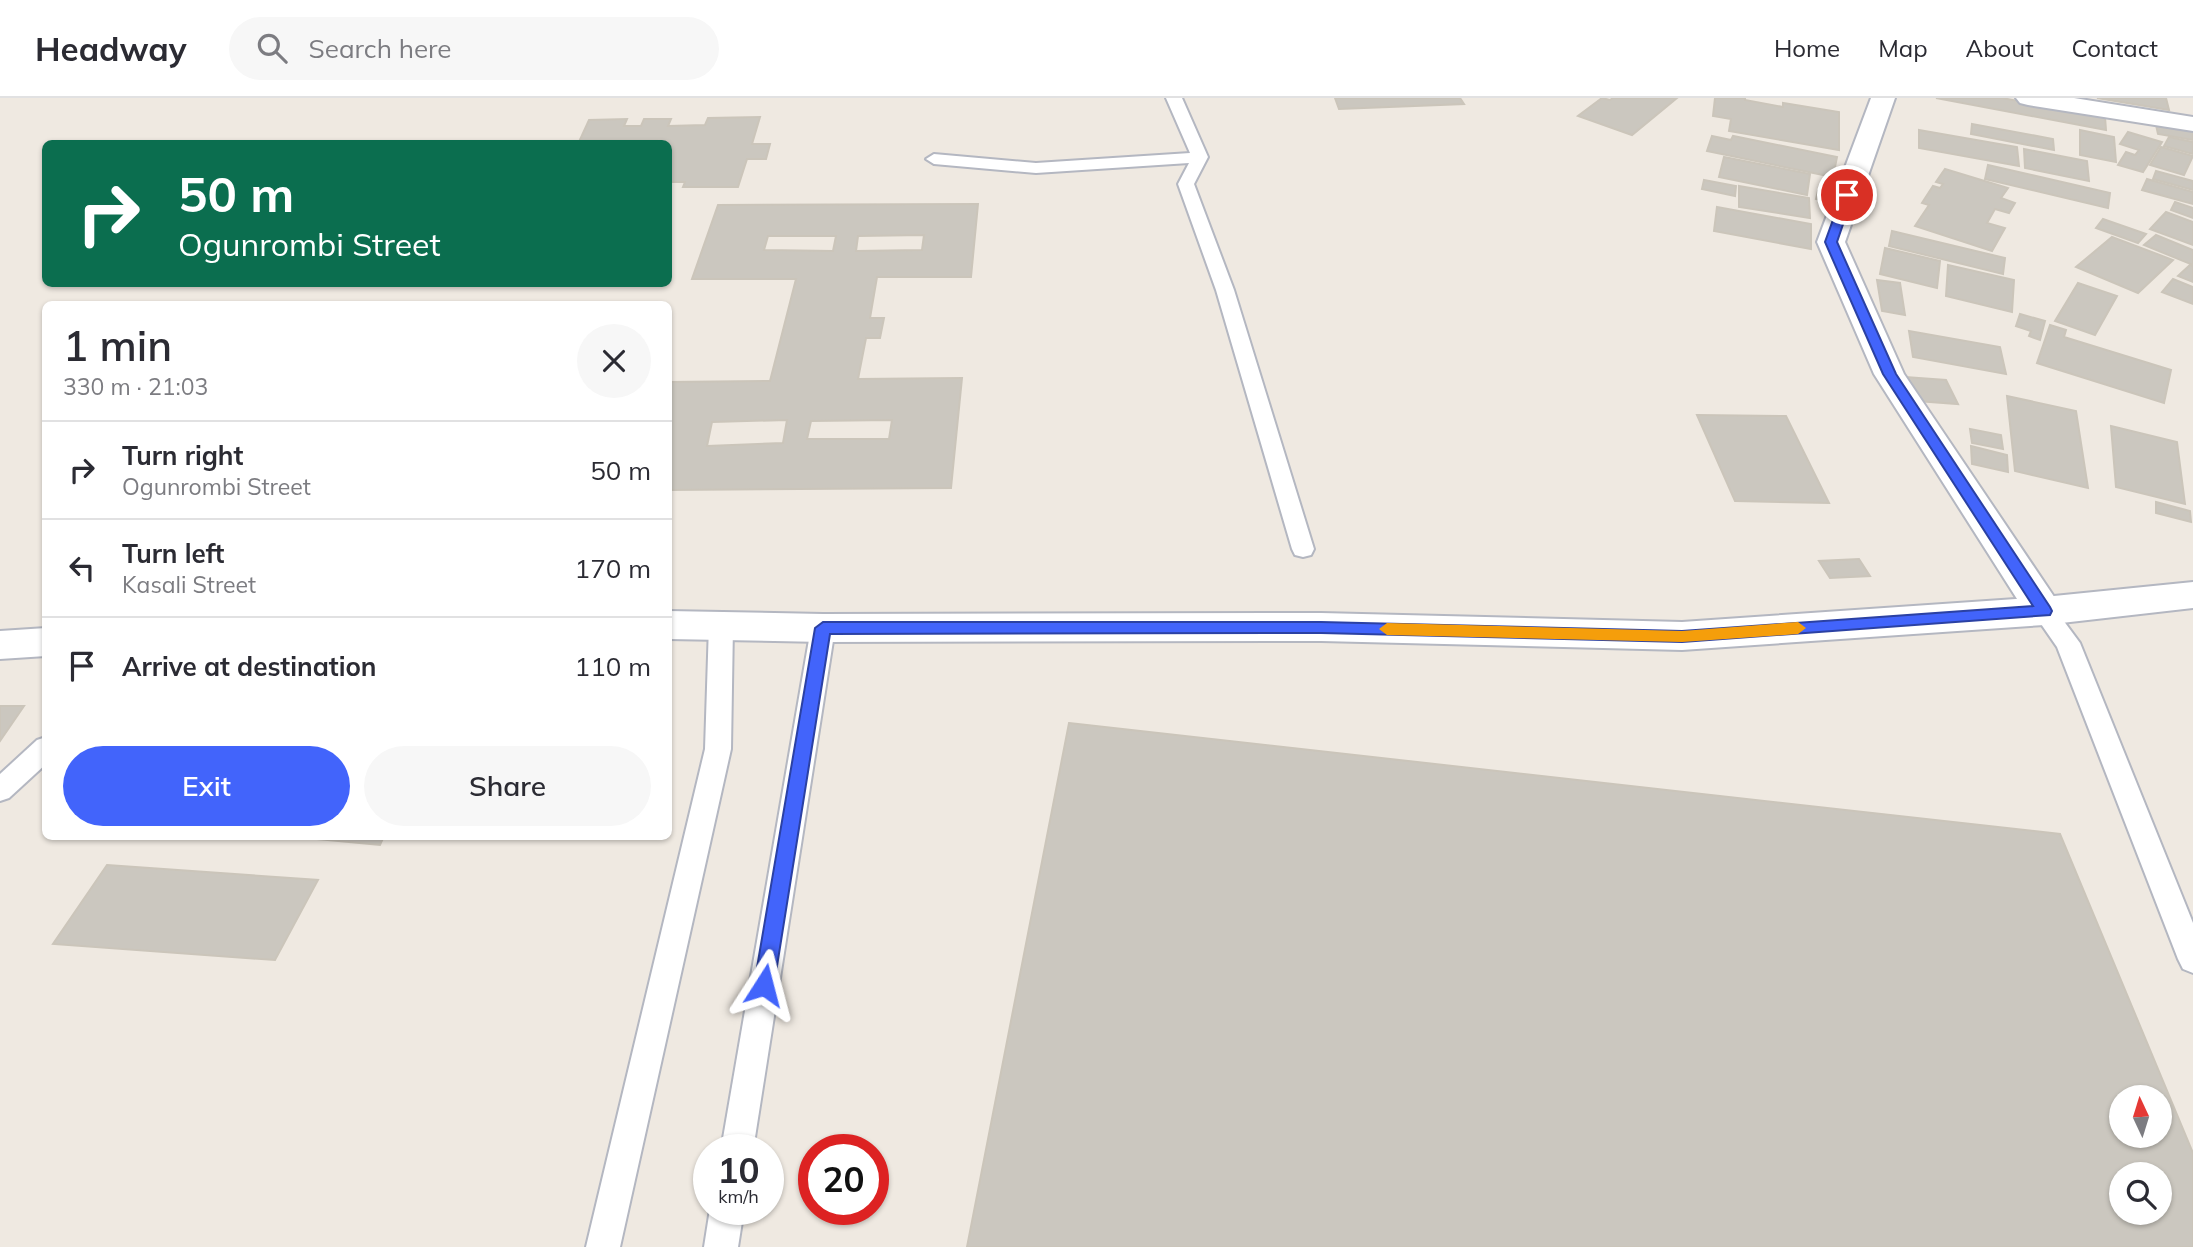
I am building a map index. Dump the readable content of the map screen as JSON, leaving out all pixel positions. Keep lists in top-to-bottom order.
{
  "north": "top",
  "page": {
    "header": "Headway",
    "search": "Search here",
    "nav": [
      "Home",
      "Map",
      "About",
      "Contact"
    ],
    "turn": ["50 m", "Ogunrombi Street"],
    "heading": ["1 min", "330 m · 21:03"],
    "list": [
      {
        "name": "Turn right",
        "note": "Ogunrombi Street",
        "value": "50 m"
      },
      {
        "name": "Turn left",
        "note": "Kasali Street",
        "value": "170 m"
      },
      {
        "name": "Arrive at destination",
        "value": "110 m"
      }
    ],
    "buttons": ["Exit", "Share"],
    "speed": "10 km/h",
    "limit": "20"
  }
}
